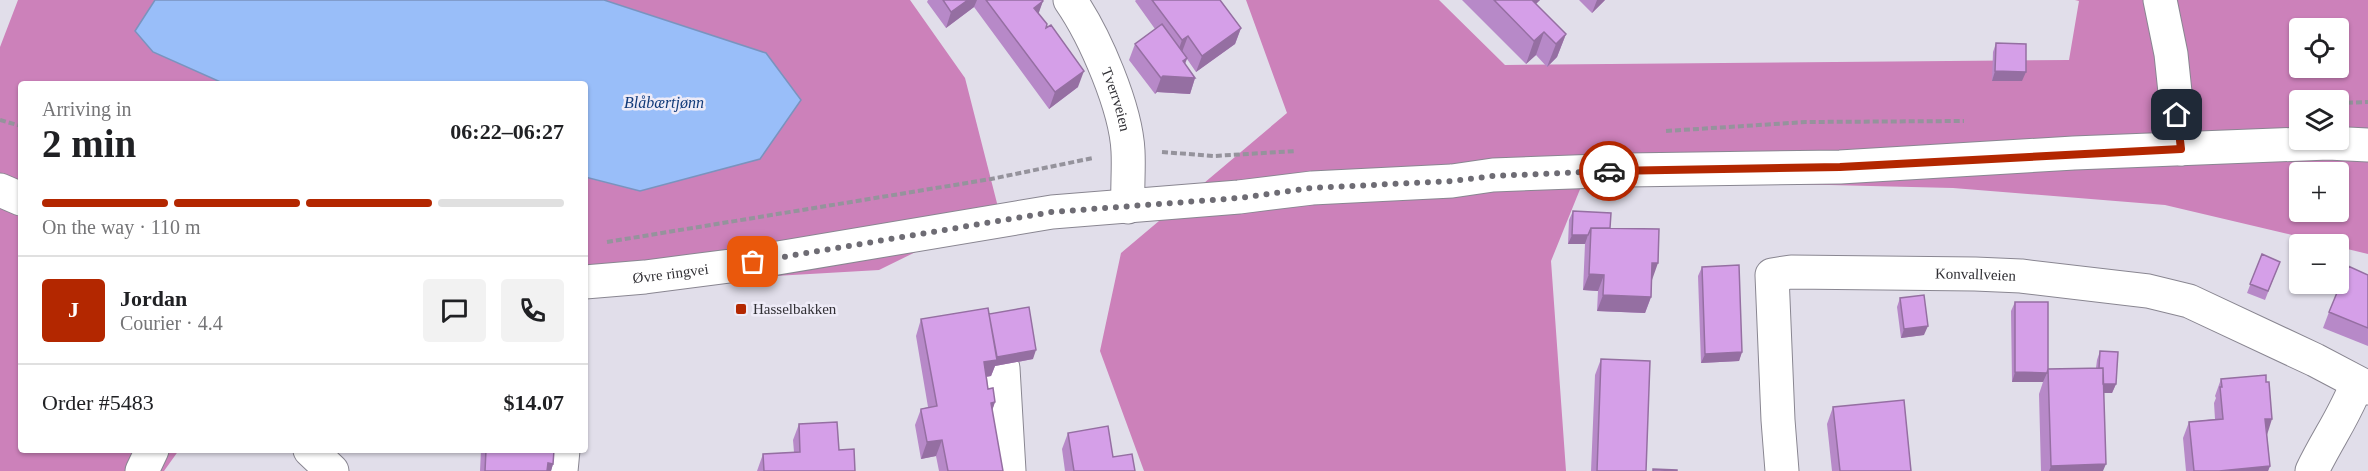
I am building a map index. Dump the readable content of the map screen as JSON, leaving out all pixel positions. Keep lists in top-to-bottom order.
{
  "streets": {
    "street": ["Tverrveien", "Øvre ringvei", "Konvallveien"]
  },
  "crossings": [
    ["Tverrveien", "Øvre ringvei"]
  ],
  "water": ["Blåbærtjønn"],
  "places": {
    "transit": ["Hasselbakken"]
  },
  "page": {
    "map_buttons": ["+", "−"],
    "heading": ["2 min", "Arriving in", "06:22–06:27"],
    "panel": [
      "Jordan",
      "Courier · 4.4",
      "Order #5483",
      "$14.07"
    ],
    "bar": "On the way · 110 m",
    "round": "J"
  }
}
